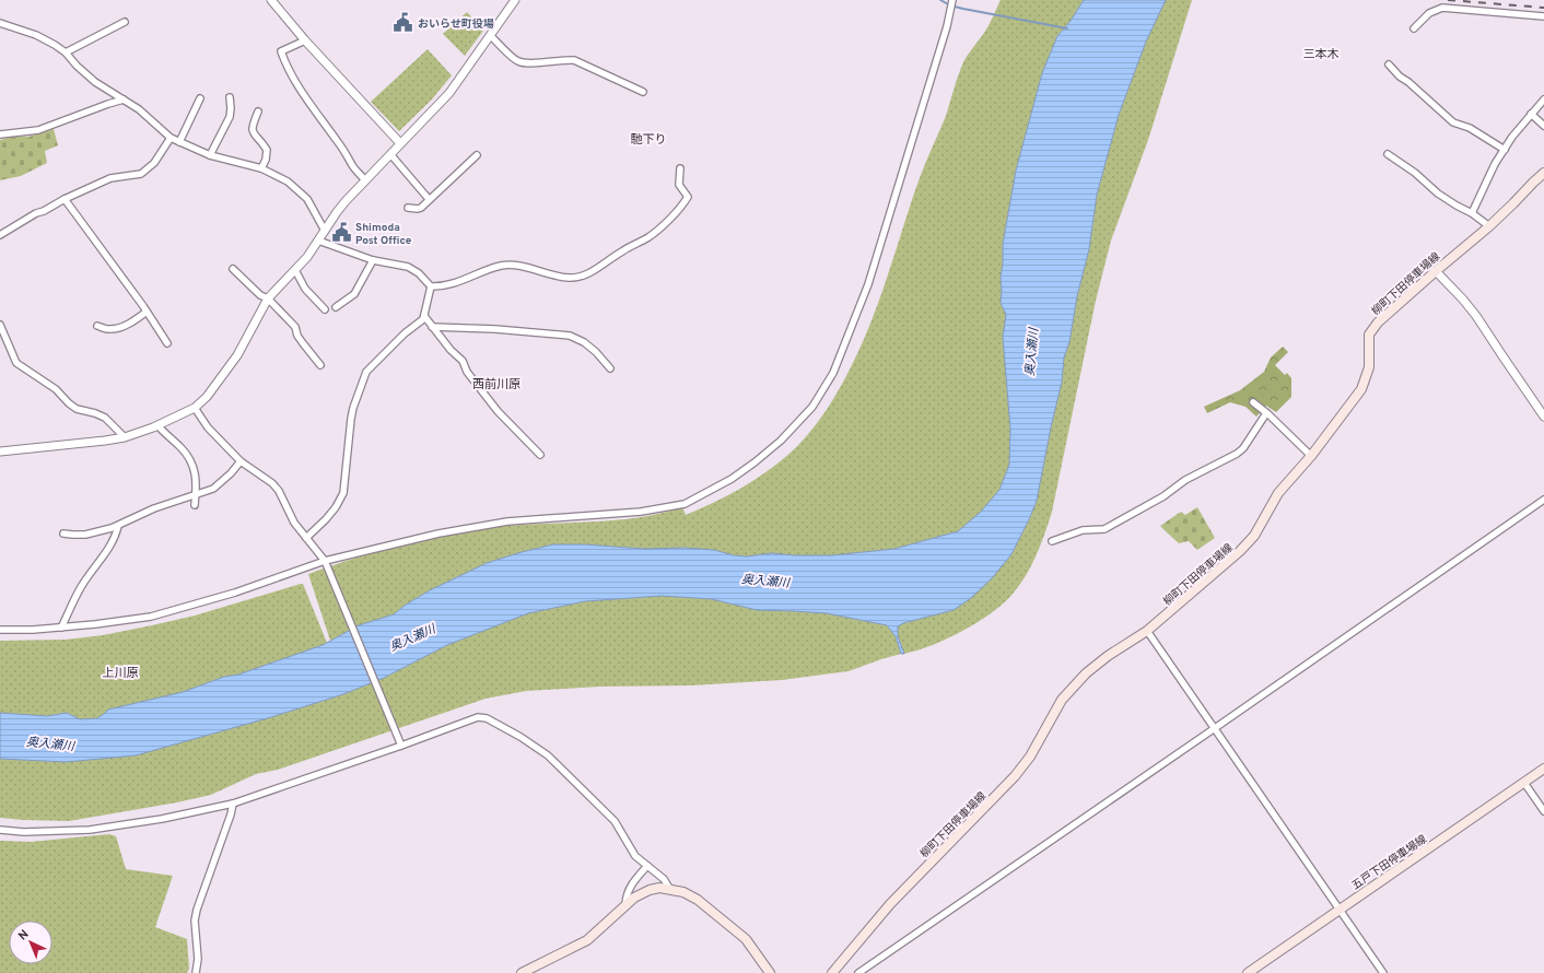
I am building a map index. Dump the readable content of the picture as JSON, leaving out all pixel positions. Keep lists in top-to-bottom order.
{
  "streets": {
    "main road": ["柳町下田停車場線", "五戸下田停車場線"]
  },
  "districts": [
    "三本木",
    "馳下り",
    "西前川原",
    "上川原"
  ],
  "water": ["奥入瀬川"],
  "places": {
    "public building": ["おいらせ町役場", "Shimoda Post Office"]
  },
  "north": "top left"
}
